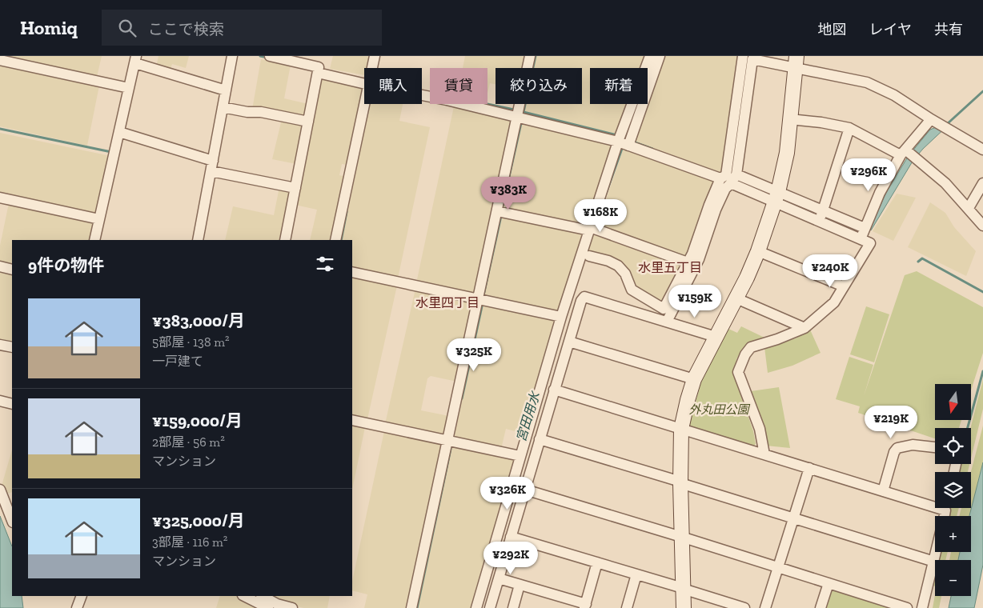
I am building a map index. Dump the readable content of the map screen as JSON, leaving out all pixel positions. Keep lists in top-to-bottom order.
{
  "districts": ["水里五丁目", "水里四丁目"],
  "water": ["宮田用水"],
  "parks": ["外丸田公園"],
  "north": "bottom",
  "page": {
    "header": "Homiq",
    "search": "ここで検索",
    "nav": ["地図", "レイヤ", "共有"],
    "chip": [
      "購入",
      "賃貸",
      "絞り込み",
      "新着"
    ],
    "price": [
      "¥296K",
      "¥383K",
      "¥168K",
      "¥240K",
      "¥159K",
      "¥325K",
      "¥219K",
      "¥326K",
      "¥292K"
    ],
    "heading": "9件の物件",
    "list": [
      {
        "name": "¥383,000/月",
        "note": "5部屋 · 138 m² · 一戸建て"
      },
      {
        "name": "¥159,000/月",
        "note": "2部屋 · 56 m² · マンション"
      },
      {
        "name": "¥325,000/月",
        "note": "3部屋 · 116 m² · マンション"
      }
    ],
    "map_buttons": ["+", "−"]
  }
}
